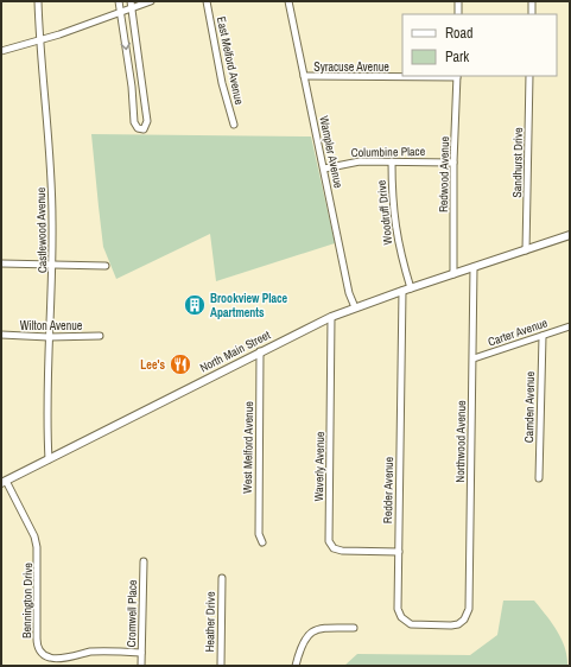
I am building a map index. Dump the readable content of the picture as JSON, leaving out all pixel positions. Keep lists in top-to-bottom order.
{
  "streets": {
    "main road": ["North Main Street"],
    "street": [
      "East Melford Avenue",
      "Syracuse Avenue",
      "Wampler Avenue",
      "Columbine Place",
      "Sandhurst Drive",
      "Redwood Avenue",
      "Woodruff Drive",
      "Castlewood Avenue",
      "Wilton Avenue",
      "Carter Avenue",
      "Camden Avenue",
      "Northwood Avenue",
      "West Melford Avenue",
      "Waverly Avenue",
      "Redder Avenue",
      "Bennington Drive",
      "Cromwell Place",
      "Heather Drive"
    ]
  },
  "crossings": [
    ["Syracuse Avenue", "Wampler Avenue"],
    ["Syracuse Avenue", "Redwood Avenue"],
    ["Wampler Avenue", "Columbine Place"],
    ["Wampler Avenue", "North Main Street"],
    ["Columbine Place", "Redwood Avenue"],
    ["Columbine Place", "Woodruff Drive"],
    ["Sandhurst Drive", "North Main Street"],
    ["Redwood Avenue", "North Main Street"],
    ["Woodruff Drive", "North Main Street"],
    ["Woodruff Drive", "Redder Avenue"],
    ["Castlewood Avenue", "Wilton Avenue"],
    ["Castlewood Avenue", "North Main Street"],
    ["Carter Avenue", "Camden Avenue"],
    ["Carter Avenue", "Northwood Avenue"],
    ["North Main Street", "Northwood Avenue"],
    ["North Main Street", "West Melford Avenue"],
    ["North Main Street", "Waverly Avenue"],
    ["North Main Street", "Redder Avenue"],
    ["North Main Street", "Bennington Drive"],
    ["Northwood Avenue", "Redder Avenue"],
    ["Waverly Avenue", "Redder Avenue"],
    ["Bennington Drive", "Cromwell Place"]
  ],
  "places": {
    "building": ["Brookview Place Apartments"],
    "restaurant": ["Lee's"]
  },
  "legend": ["Road", "Park"]
}
